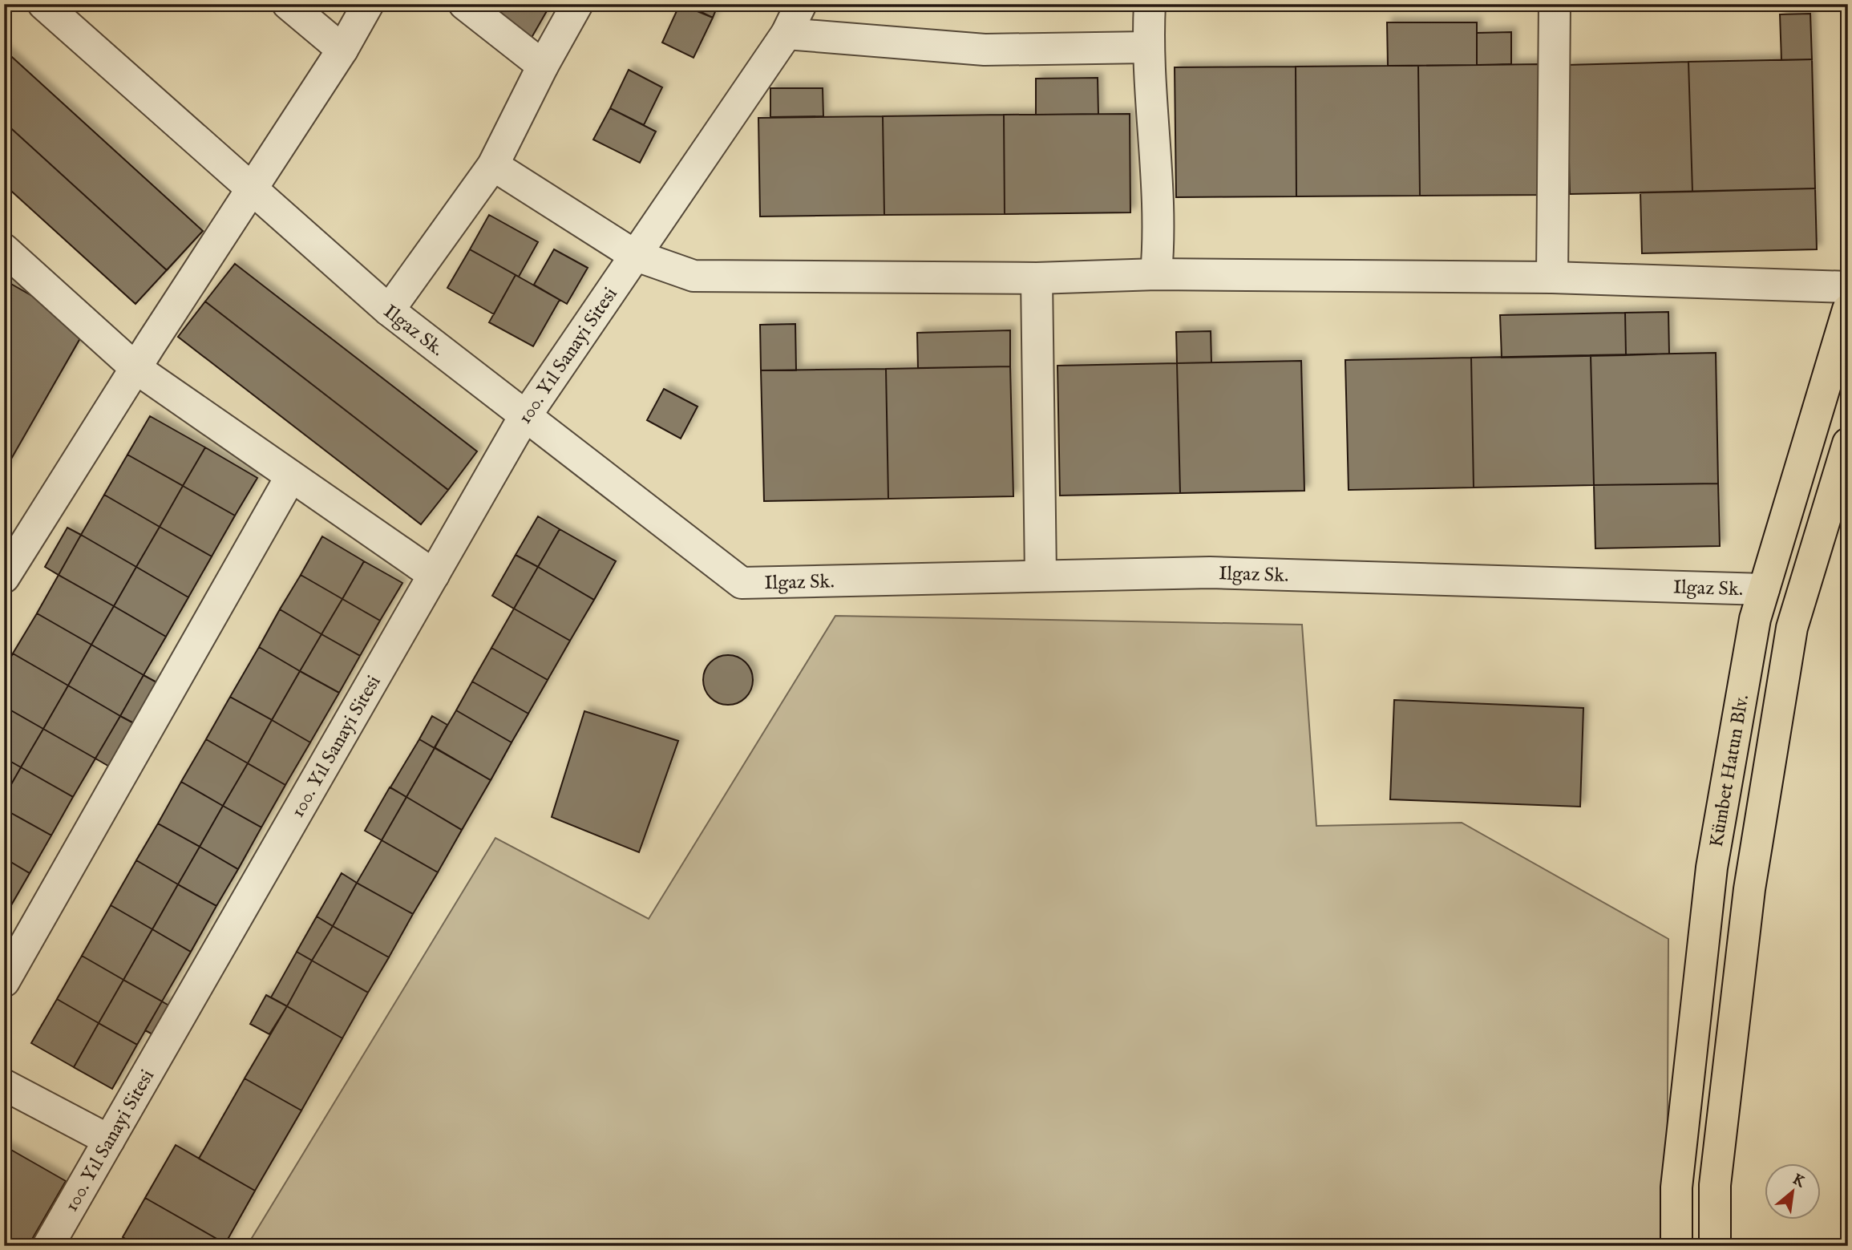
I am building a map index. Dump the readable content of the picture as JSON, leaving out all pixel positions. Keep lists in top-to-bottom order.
{
  "streets": {
    "main road": ["Kümbet Hatun Blv."],
    "street": ["Ilgaz Sk.", "100. Yıl Sanayi Sitesi"]
  },
  "crossings": [
    ["Ilgaz Sk.", "100. Yıl Sanayi Sitesi"],
    ["Ilgaz Sk.", "Kümbet Hatun Blv."]
  ],
  "north": "top right"
}
